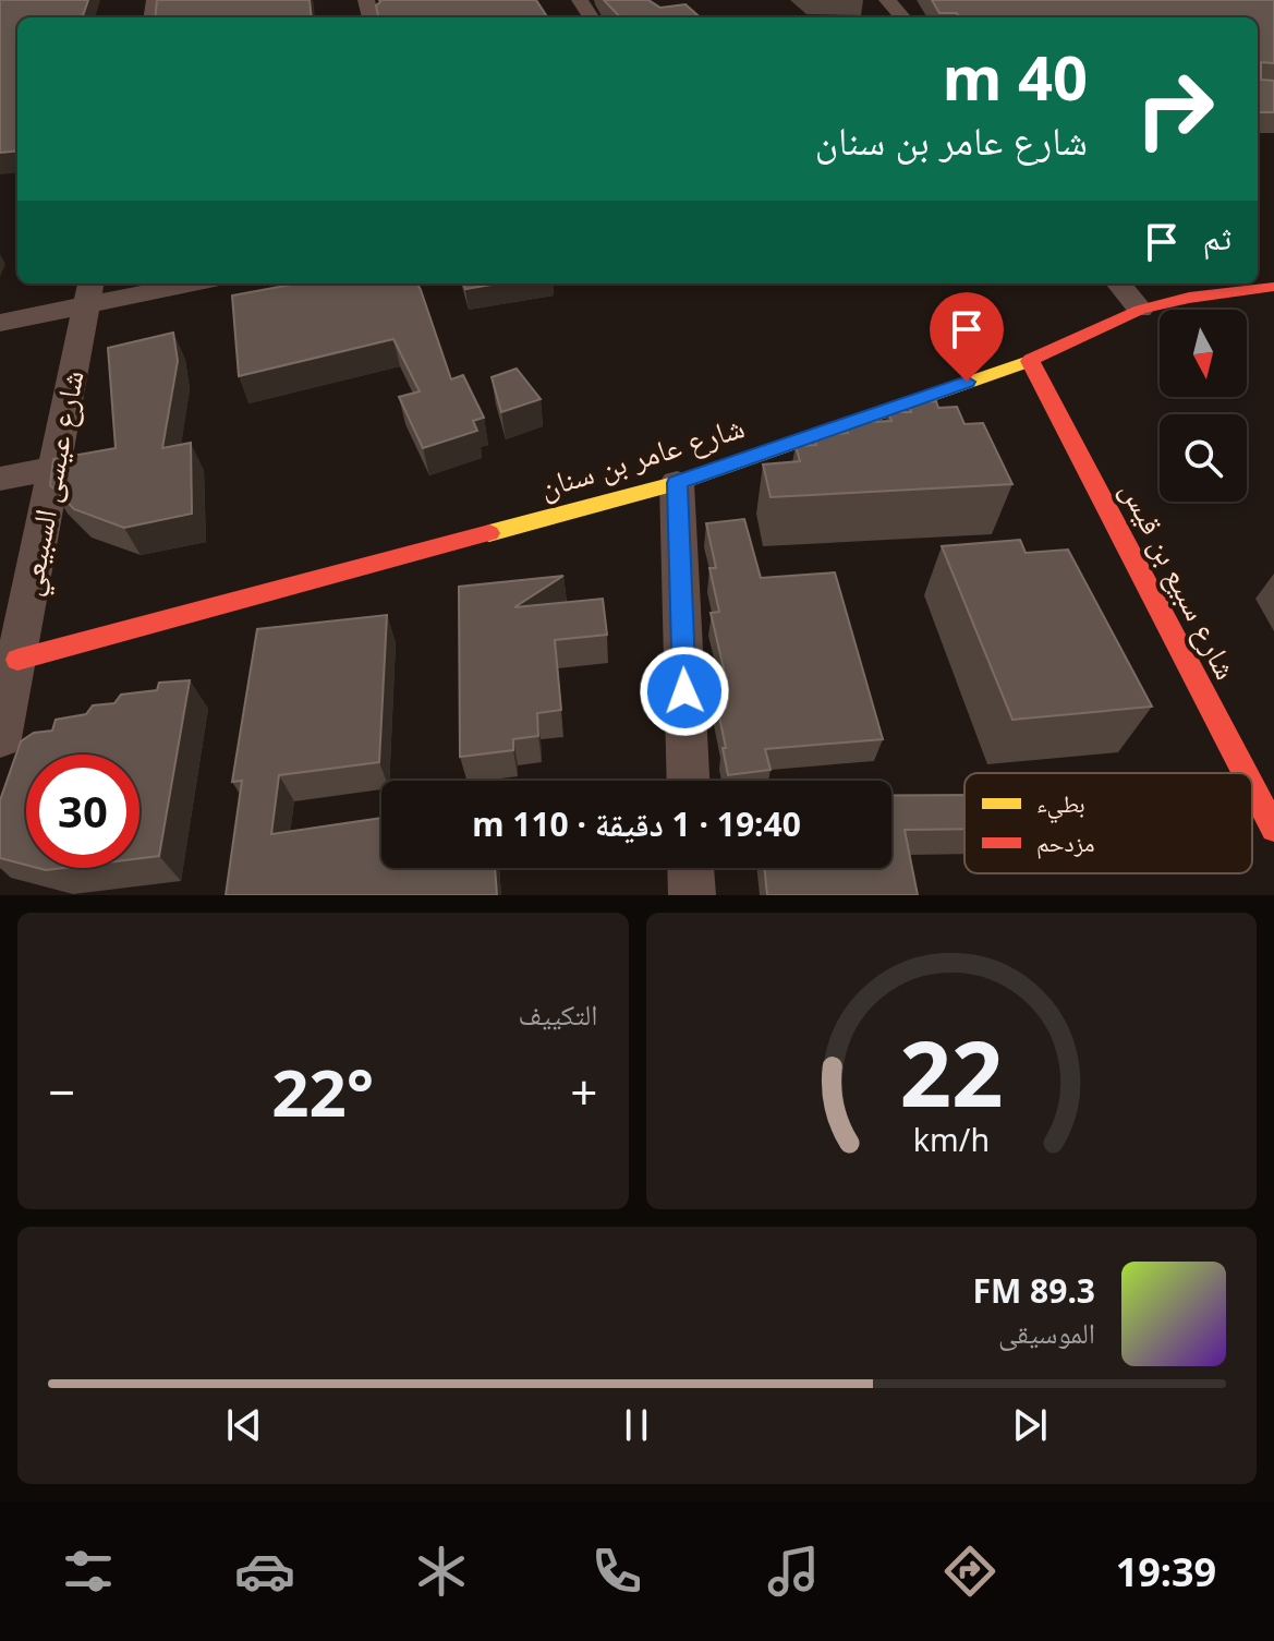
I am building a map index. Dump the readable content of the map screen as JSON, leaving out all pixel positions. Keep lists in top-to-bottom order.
{
  "streets": {
    "street": ["شارع عامر بن سنان", "شارع عيسى السبيعي", "شارع سبيع بن قيس"]
  },
  "crossings": [
    ["شارع عامر بن سنان", "شارع عيسى السبيعي"],
    ["شارع عامر بن سنان", "شارع سبيع بن قيس"]
  ],
  "legend": ["بطيء", "مزدحم"],
  "north": "bottom",
  "page": {
    "turn": ["40 m", "شارع عامر بن سنان"],
    "then": "ثم",
    "limit": "30",
    "trip": "19:40 · 1 دقيقة · 110 m",
    "tile": "التكييف",
    "heat": ["−", "22°", "+"],
    "song": ["89.3 FM", "الموسيقى"],
    "tabs": "19:39",
    "gauge": ["22", "km/h"]
  }
}
